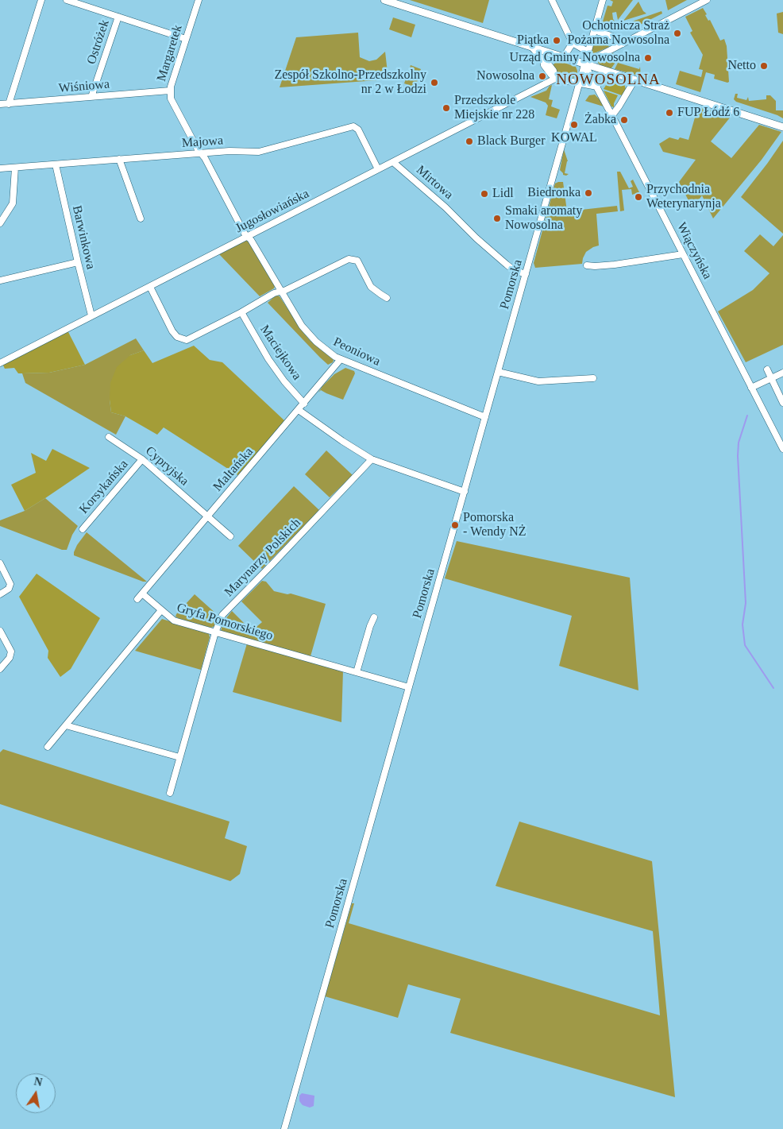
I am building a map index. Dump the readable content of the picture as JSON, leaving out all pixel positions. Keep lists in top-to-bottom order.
{
  "streets": {
    "street": [
      "Ostróżek",
      "Margaretek",
      "Wiśniowa",
      "Majowa",
      "Mirtowa",
      "Jugosłowiańska",
      "Barwinkowa",
      "Wiączyńska",
      "Pomorska",
      "Peoniowa",
      "Maciejkowa",
      "Cypryjska",
      "Maltańska",
      "Korsykańska",
      "Marynarzy Polskich",
      "Gryfa Pomorskiego"
    ]
  },
  "crossings": [
    ["Ostróżek", "Wiśniowa"],
    ["Margaretek", "Wiśniowa"],
    ["Margaretek", "Majowa"],
    ["Margaretek", "Jugosłowiańska"],
    ["Margaretek", "Peoniowa"],
    ["Majowa", "Jugosłowiańska"],
    ["Majowa", "Barwinkowa"],
    ["Mirtowa", "Jugosłowiańska"],
    ["Mirtowa", "Pomorska"],
    ["Jugosłowiańska", "Barwinkowa"],
    ["Jugosłowiańska", "Peoniowa"],
    ["Wiączyńska", "Pomorska"],
    ["Pomorska", "Peoniowa"],
    ["Pomorska", "Gryfa Pomorskiego"],
    ["Peoniowa", "Maltańska"],
    ["Maciejkowa", "Maltańska"],
    ["Cypryjska", "Maltańska"],
    ["Cypryjska", "Korsykańska"],
    ["Maltańska", "Gryfa Pomorskiego"],
    ["Marynarzy Polskich", "Gryfa Pomorskiego"]
  ],
  "districts": ["NOWOSOLNA"],
  "places": [
    "Ochotnicza Straż Pożarna Nowosolna",
    "Piątka",
    "Urząd Gminy Nowosolna",
    "Netto",
    "Nowosolna",
    "Zespół Szkolno-Przedszkolny nr 2 w Łodzi",
    "Przedszkole Miejskie nr 228",
    "FUP Łódź 6",
    "Żabka",
    "KOWAL",
    "Black Burger",
    "Biedronka",
    "Lidl",
    "Przychodnia Weterynarynja",
    "Smaki aromaty Nowosolna",
    "Pomorska - Wendy NŻ"
  ],
  "north": "top"
}
